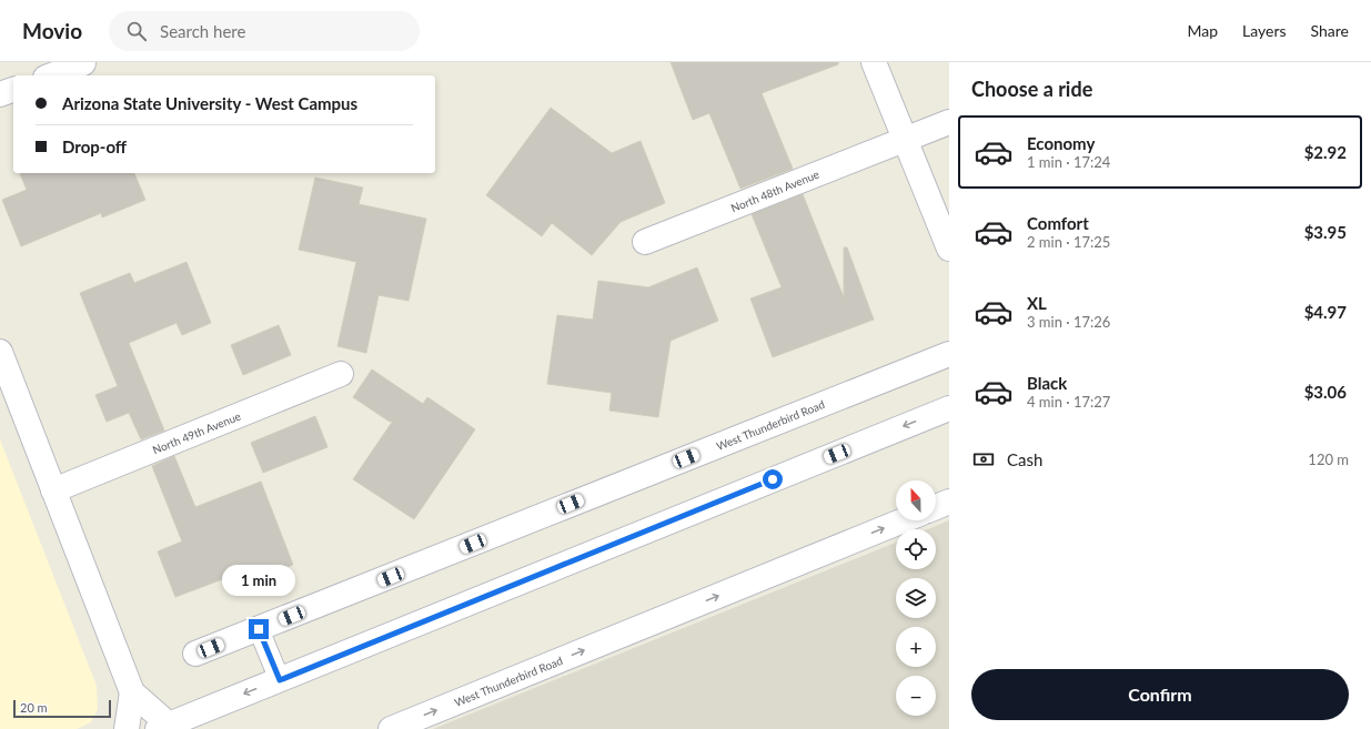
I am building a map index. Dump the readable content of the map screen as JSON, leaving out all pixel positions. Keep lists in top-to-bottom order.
{
  "streets": {
    "street": ["North 48th Avenue", "West Thunderbird Road", "North 49th Avenue"]
  },
  "scale_bar": "20 m",
  "north": "top",
  "page": {
    "header": "Movio",
    "search": "Search here",
    "nav": ["Map", "Layers", "Share"],
    "heading": "Choose a ride",
    "banner": ["Arizona State University - West Campus", "Drop-off"],
    "list": [
      {
        "name": "Economy",
        "note": "1 min · 17:24",
        "value": "$2.92"
      },
      {
        "name": "Comfort",
        "note": "2 min · 17:25",
        "value": "$3.95"
      },
      {
        "name": "XL",
        "note": "3 min · 17:26",
        "value": "$4.97"
      },
      {
        "name": "Black",
        "note": "4 min · 17:27",
        "value": "$3.06"
      }
    ],
    "pay": ["Cash", "120 m"],
    "map_buttons": ["+", "−"],
    "bubble": "1 min",
    "buttons": "Confirm",
    "scale": "20 m"
  }
}
